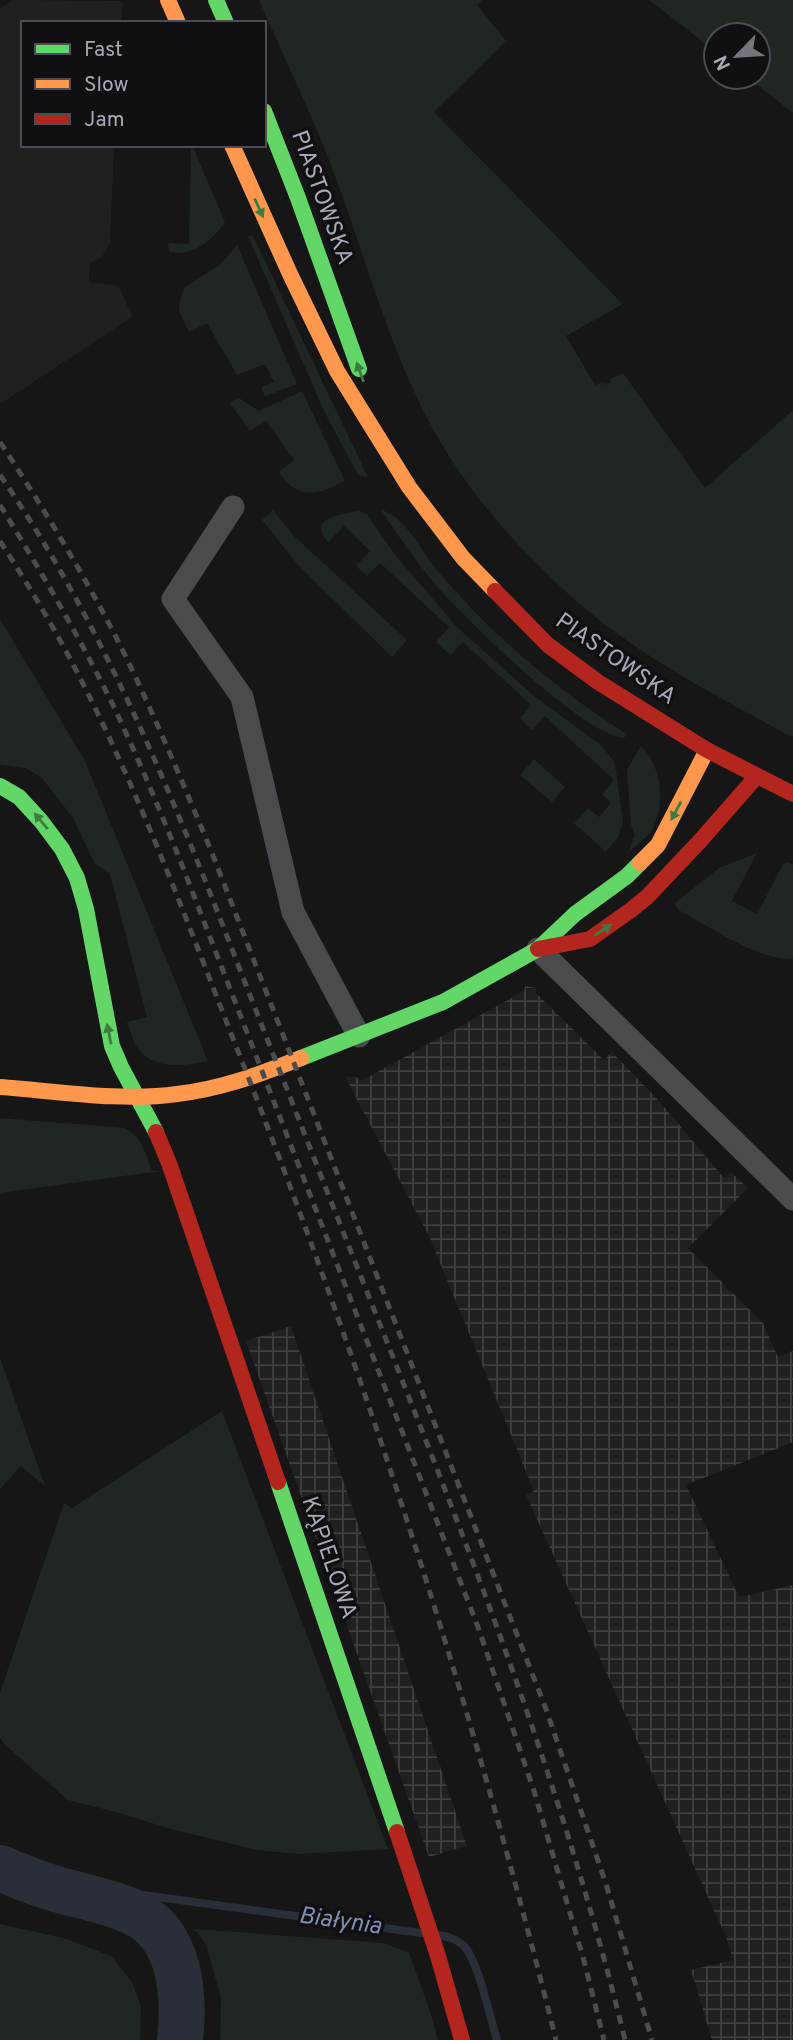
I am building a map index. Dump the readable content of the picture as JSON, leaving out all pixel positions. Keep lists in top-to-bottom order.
{
  "streets": {
    "street": ["PIASTOWSKA", "KĄPIELOWA"]
  },
  "water": ["Białynia"],
  "legend": ["Fast", "Slow", "Jam"],
  "north": "bottom left"
}
